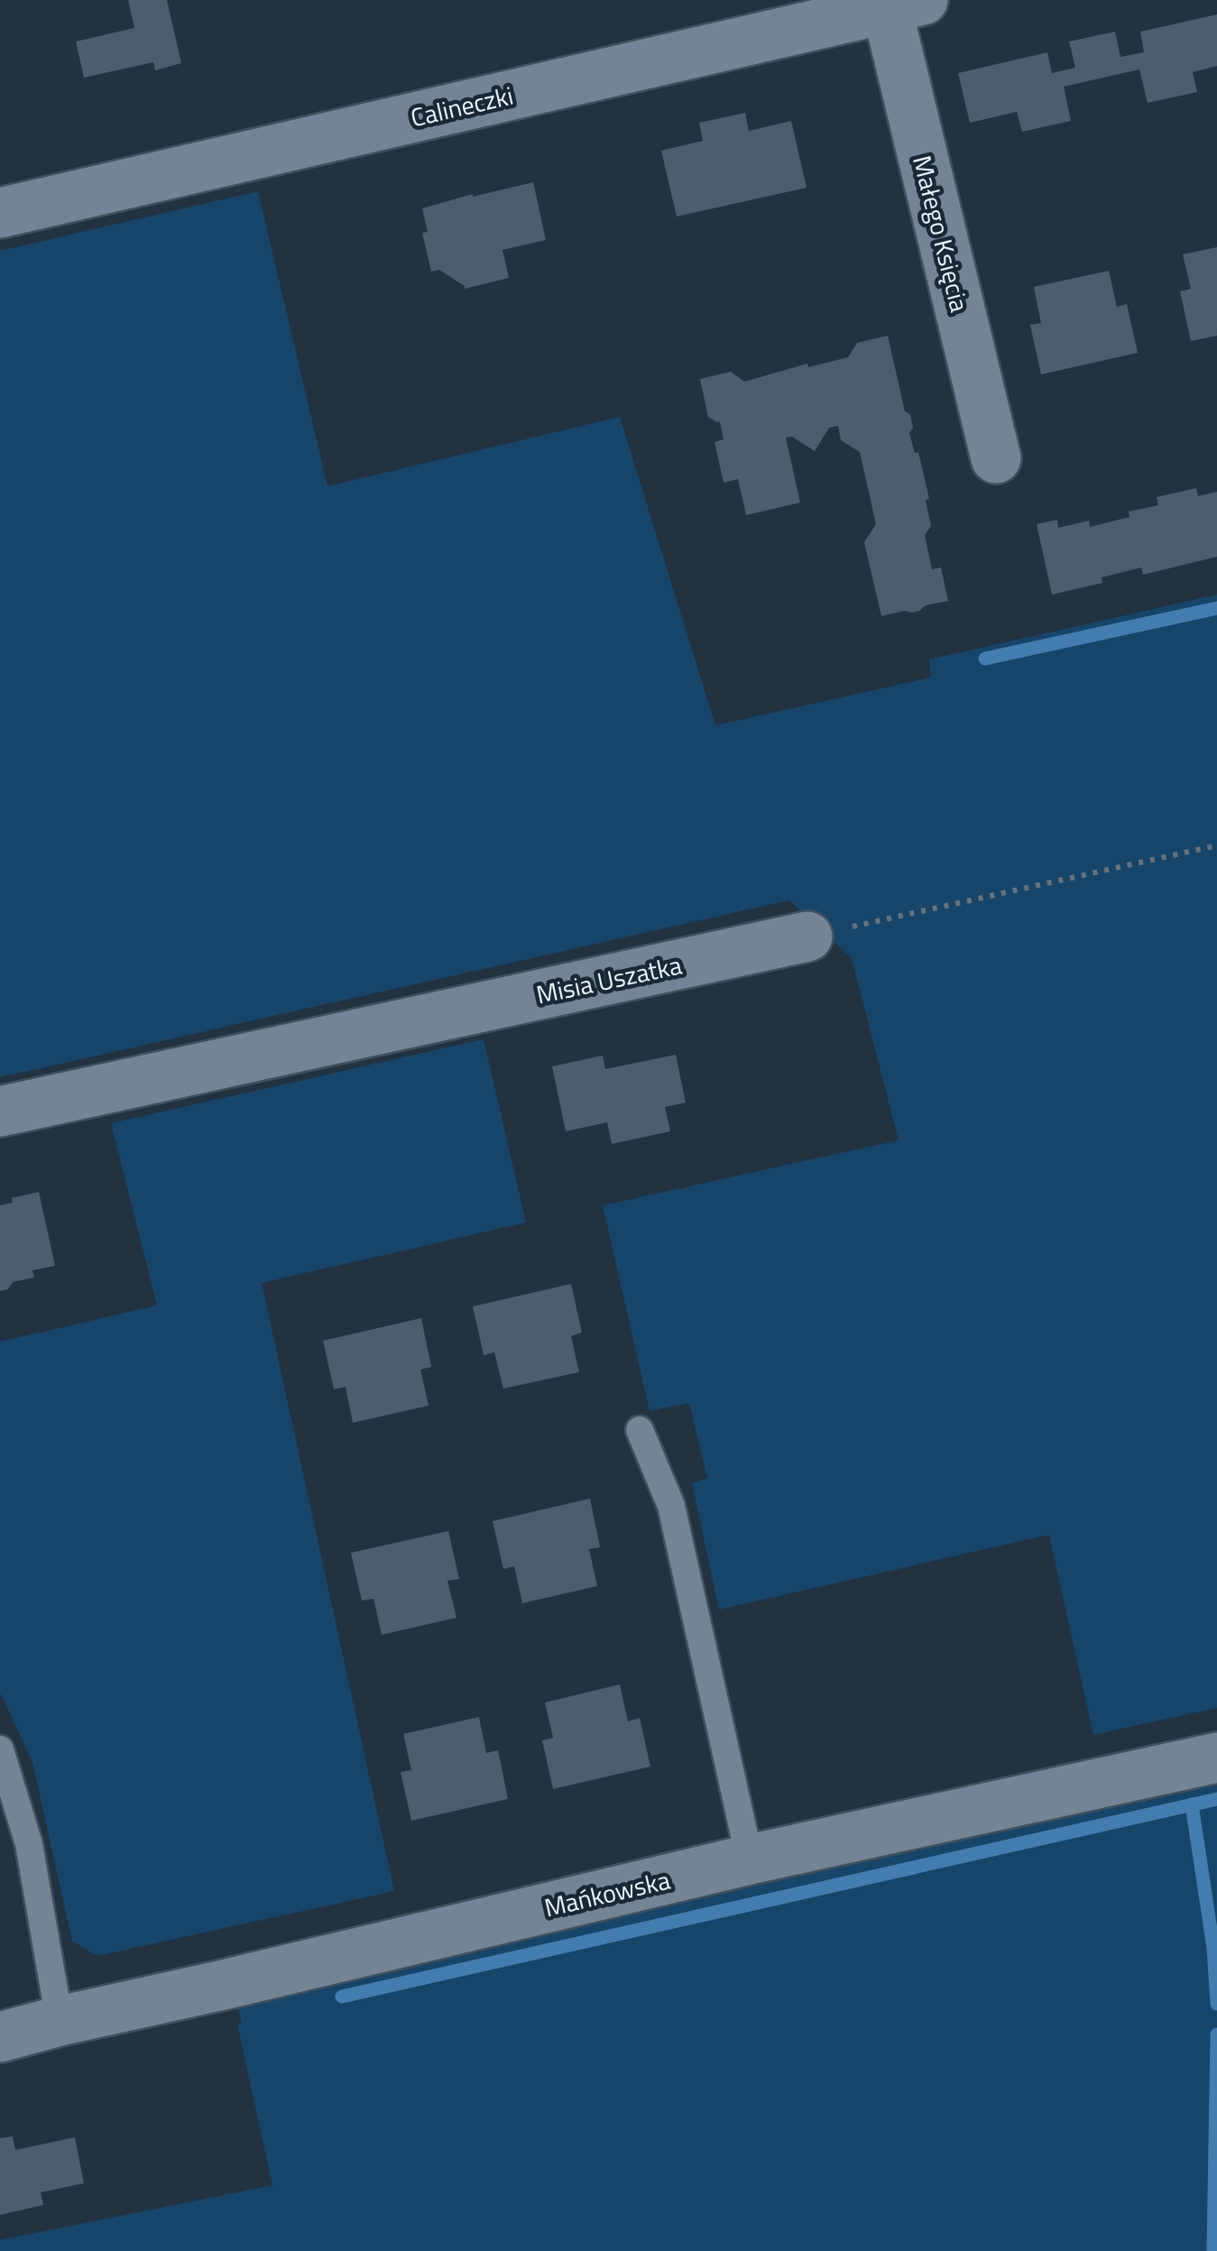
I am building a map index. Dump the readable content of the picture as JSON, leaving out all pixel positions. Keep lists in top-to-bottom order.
{
  "streets": {
    "street": [
      "Calineczki",
      "Małego Księcia",
      "Misia Uszatka",
      "Mańkowska"
    ]
  },
  "crossings": [
    ["Calineczki", "Małego Księcia"]
  ]
}
